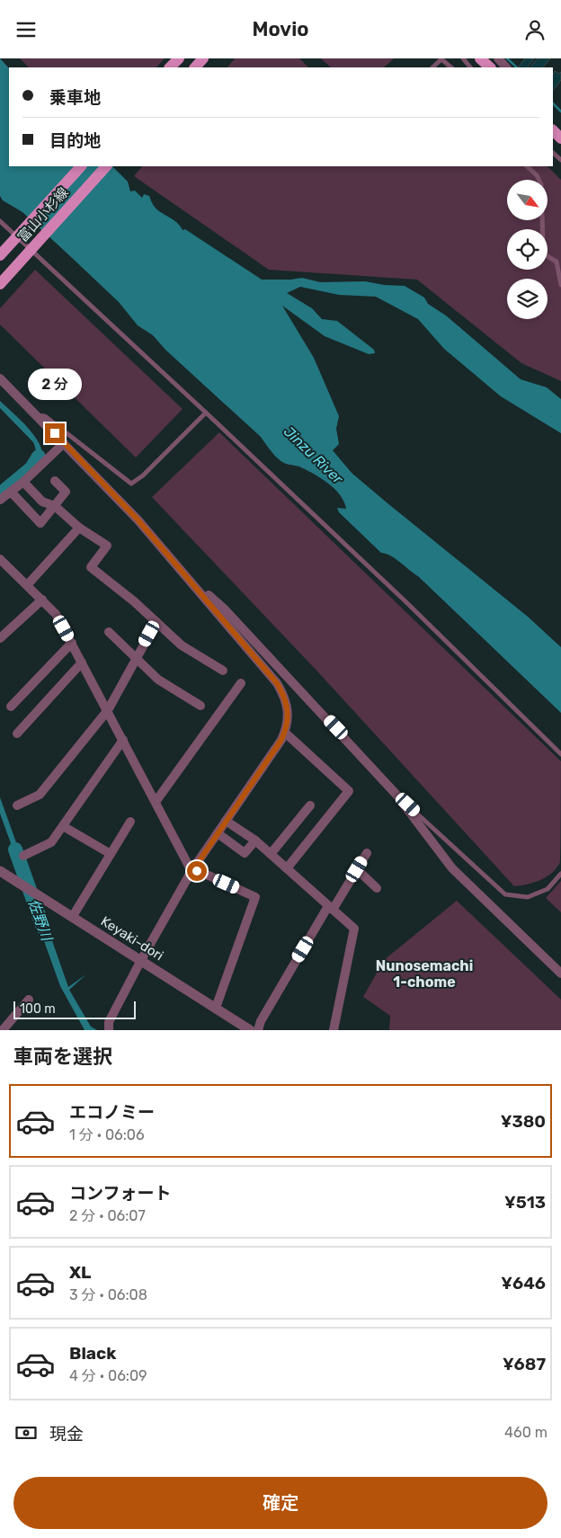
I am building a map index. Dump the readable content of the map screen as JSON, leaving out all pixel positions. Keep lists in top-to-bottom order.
{
  "streets": {
    "main road": ["富山小杉線"],
    "street": ["Keyaki-dori"]
  },
  "districts": ["Nunosemachi 1-chome"],
  "water": ["Jinzu River", "佐野川"],
  "scale_bar": "100 m",
  "north": "bottom right",
  "page": {
    "header": "Movio",
    "banner": ["乗車地", "目的地"],
    "bubble": "2 分",
    "scale": "100 m",
    "heading": "車両を選択",
    "list": [
      {
        "name": "エコノミー",
        "note": "1 分 · 06:06",
        "value": "¥380"
      },
      {
        "name": "コンフォート",
        "note": "2 分 · 06:07",
        "value": "¥513"
      },
      {
        "name": "XL",
        "note": "3 分 · 06:08",
        "value": "¥646"
      },
      {
        "name": "Black",
        "note": "4 分 · 06:09",
        "value": "¥687"
      }
    ],
    "pay": ["現金", "460 m"],
    "buttons": "確定"
  }
}
